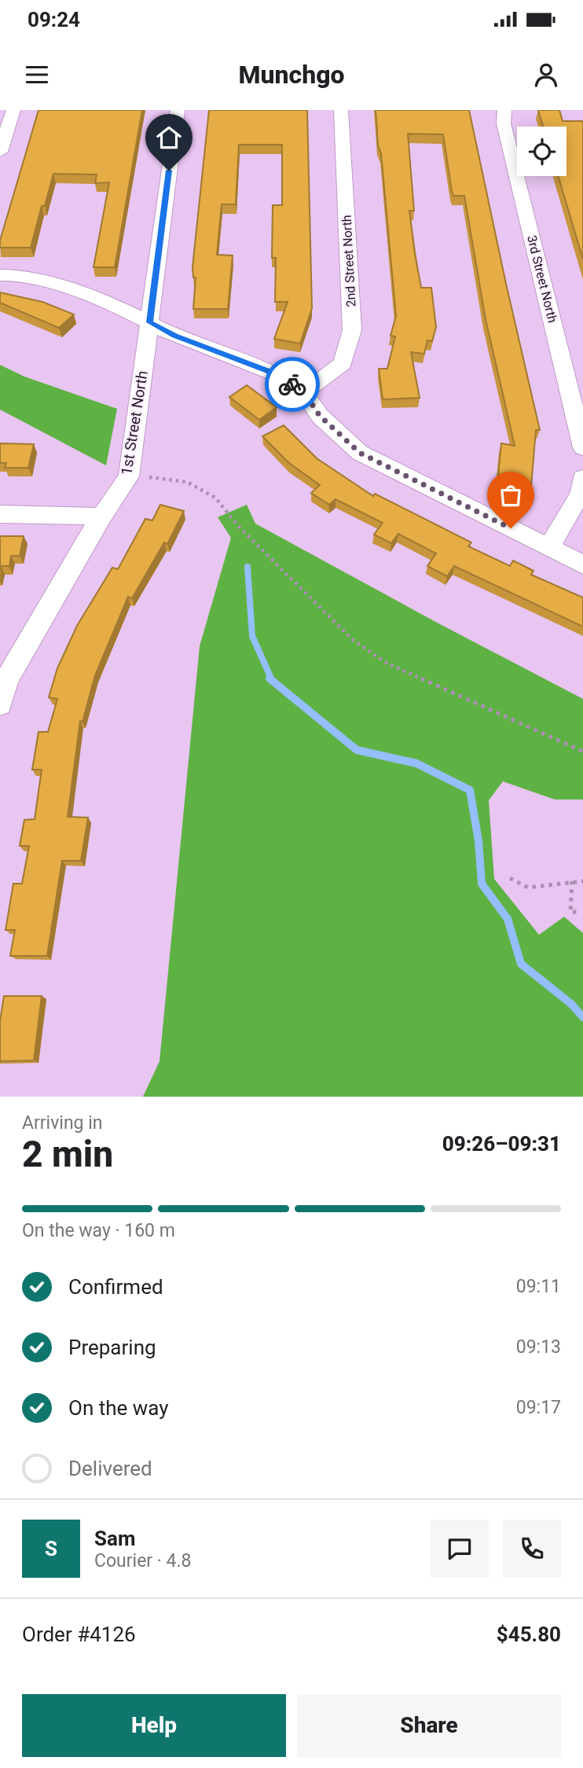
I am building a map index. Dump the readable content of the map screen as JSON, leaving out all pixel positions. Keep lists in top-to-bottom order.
{
  "streets": {
    "street": ["2nd Street North", "3rd Street North", "1st Street North"]
  },
  "page": {
    "status": "09:24",
    "header": "Munchgo",
    "heading": ["2 min", "Arriving in", "09:26–09:31"],
    "panel": [
      "Sam",
      "Courier · 4.8",
      "Order #4126",
      "$45.80"
    ],
    "bar": "On the way · 160 m",
    "list": [
      ["Confirmed", "09:11"],
      ["Preparing", "09:13"],
      ["On the way", "09:17"],
      "Delivered"
    ],
    "round": "S",
    "buttons": ["Help", "Share"]
  }
}
